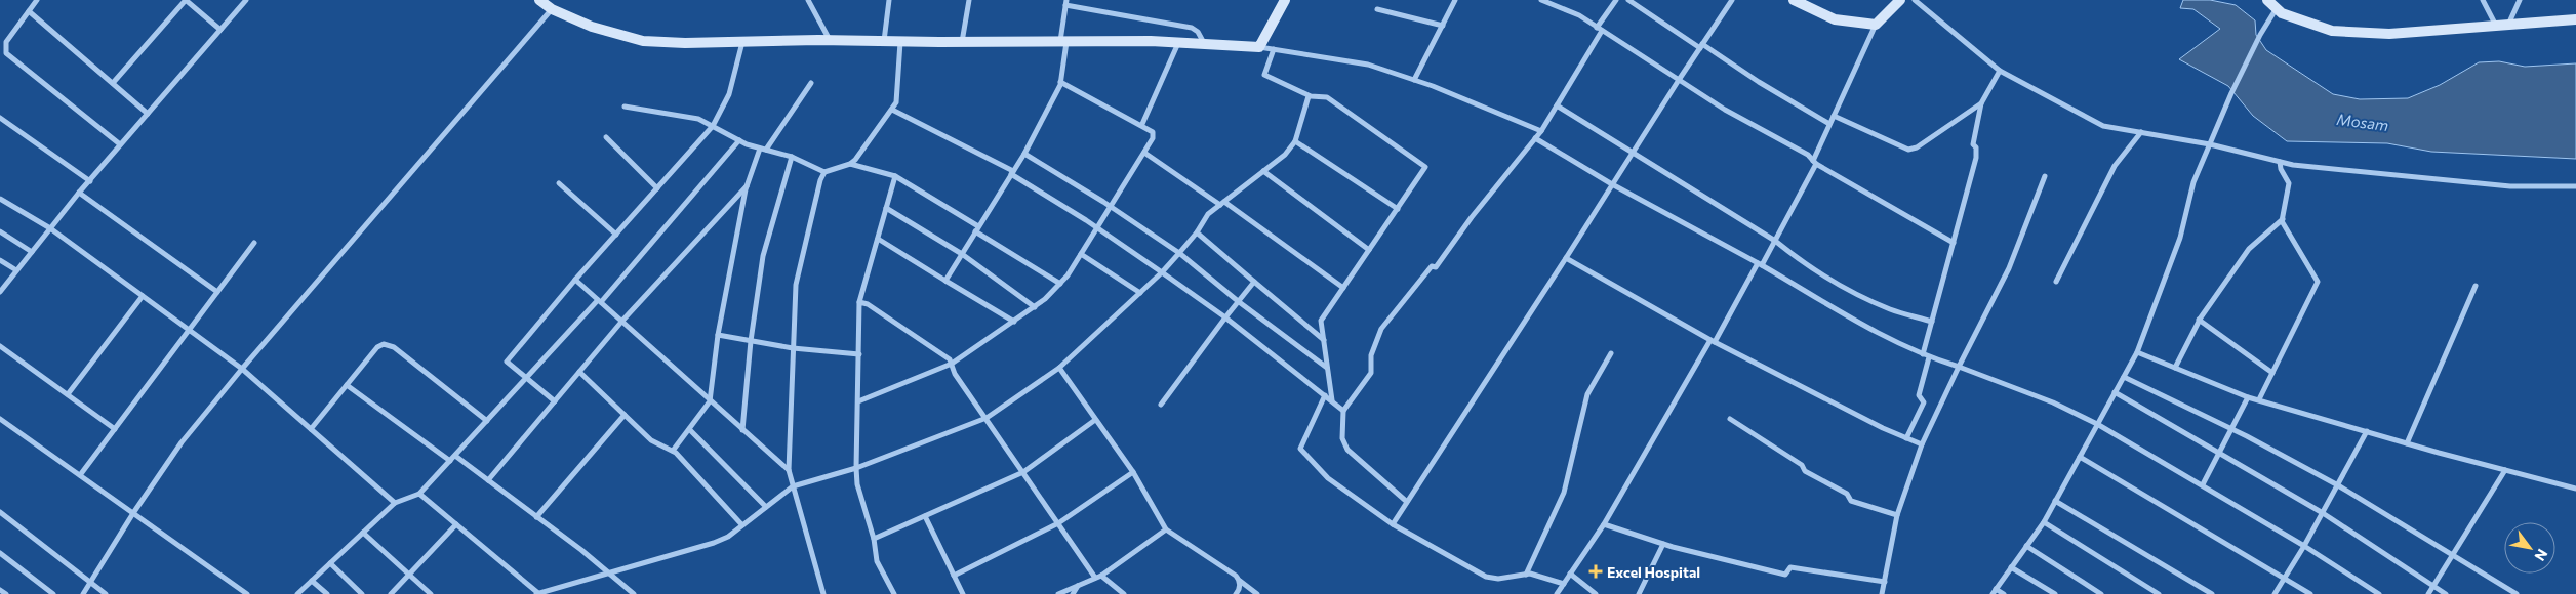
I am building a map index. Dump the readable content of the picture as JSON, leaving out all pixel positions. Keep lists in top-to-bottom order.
{
  "water": ["Mosam"],
  "places": {
    "health": ["Excel Hospital"]
  },
  "north": "bottom right"
}
